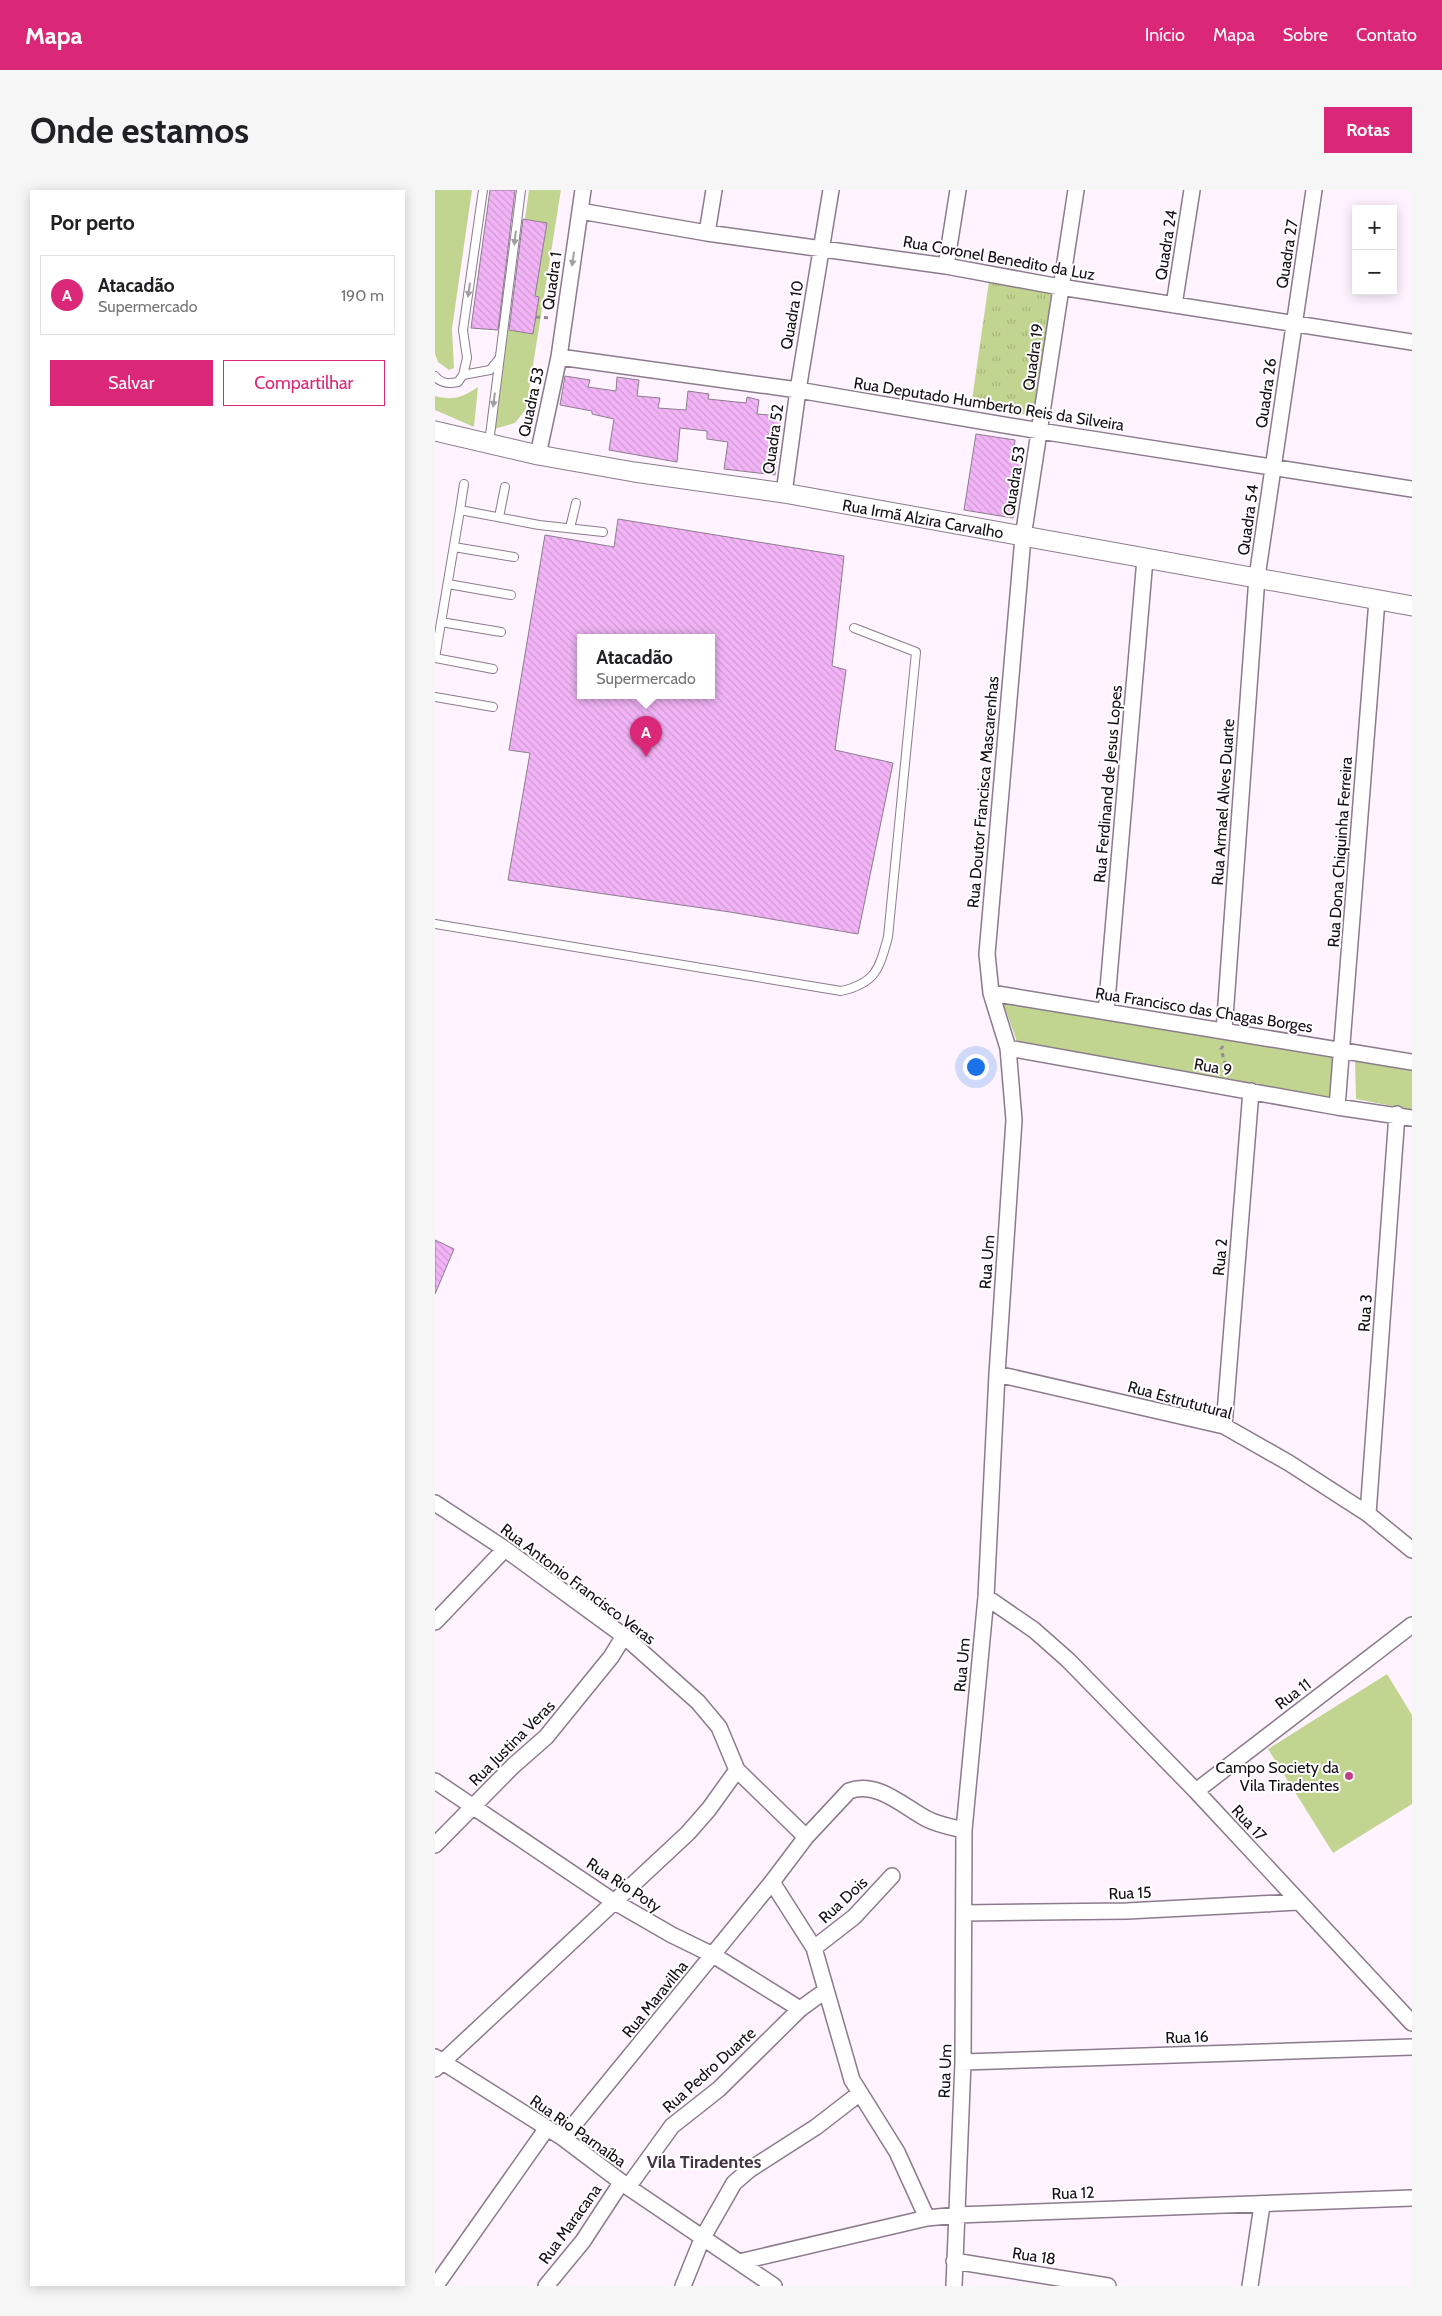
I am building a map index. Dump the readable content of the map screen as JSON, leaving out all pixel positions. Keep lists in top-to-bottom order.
{
  "streets": {
    "street": [
      "Quadra 24",
      "Quadra 27",
      "Rua Coronel Benedito da Luz",
      "Quadra 1",
      "Quadra 10",
      "Quadra 19",
      "Quadra 26",
      "Quadra 53",
      "Rua Deputado Humberto Reis da Silveira",
      "Quadra 52",
      "Rua Irmã Alzira Carvalho",
      "Quadra 54",
      "Rua Ferdinand de Jesus Lopes",
      "Rua Doutor Francisca Mascarenhas",
      "Rua Armael Alves Duarte",
      "Rua Dona Chiquinha Ferreira",
      "Rua Francisco das Chagas Borges",
      "Rua 9",
      "Rua 2",
      "Rua Um",
      "Rua 3",
      "Rua Estrututural",
      "Rua Antonio Francisco Veras",
      "Rua 11",
      "Rua Justina Veras",
      "Rua 17",
      "Rua Rio Poty",
      "Rua 15",
      "Rua Dois",
      "Rua Maravilha",
      "Rua 16",
      "Rua Pedro Duarte",
      "Rua Rio Parnaíba",
      "Rua 12",
      "Rua Maracana",
      "Rua 18"
    ]
  },
  "crossings": [
    ["Quadra 24", "Rua Coronel Benedito da Luz"],
    ["Quadra 27", "Rua Coronel Benedito da Luz"],
    ["Quadra 27", "Quadra 26"],
    ["Rua Coronel Benedito da Luz", "Quadra 1"],
    ["Rua Coronel Benedito da Luz", "Quadra 10"],
    ["Rua Coronel Benedito da Luz", "Quadra 19"],
    ["Rua Coronel Benedito da Luz", "Quadra 26"],
    ["Quadra 1", "Quadra 53"],
    ["Quadra 1", "Rua Deputado Humberto Reis da Silveira"],
    ["Quadra 10", "Rua Deputado Humberto Reis da Silveira"],
    ["Quadra 10", "Quadra 52"],
    ["Quadra 19", "Quadra 53"],
    ["Quadra 19", "Rua Deputado Humberto Reis da Silveira"],
    ["Quadra 26", "Rua Deputado Humberto Reis da Silveira"],
    ["Quadra 26", "Quadra 54"],
    ["Quadra 53", "Rua Deputado Humberto Reis da Silveira"],
    ["Quadra 53", "Rua Irmã Alzira Carvalho"],
    ["Quadra 53", "Rua Doutor Francisca Mascarenhas"],
    ["Rua Deputado Humberto Reis da Silveira", "Quadra 52"],
    ["Rua Deputado Humberto Reis da Silveira", "Quadra 54"],
    ["Quadra 52", "Rua Irmã Alzira Carvalho"],
    ["Rua Irmã Alzira Carvalho", "Quadra 54"],
    ["Rua Irmã Alzira Carvalho", "Rua Ferdinand de Jesus Lopes"],
    ["Rua Irmã Alzira Carvalho", "Rua Doutor Francisca Mascarenhas"],
    ["Rua Irmã Alzira Carvalho", "Rua Armael Alves Duarte"],
    ["Rua Irmã Alzira Carvalho", "Rua Dona Chiquinha Ferreira"],
    ["Quadra 54", "Rua Armael Alves Duarte"],
    ["Rua Ferdinand de Jesus Lopes", "Rua Francisco das Chagas Borges"],
    ["Rua Doutor Francisca Mascarenhas", "Rua Francisco das Chagas Borges"],
    ["Rua Doutor Francisca Mascarenhas", "Rua 9"],
    ["Rua Doutor Francisca Mascarenhas", "Rua Um"],
    ["Rua Armael Alves Duarte", "Rua Francisco das Chagas Borges"],
    ["Rua Dona Chiquinha Ferreira", "Rua Francisco das Chagas Borges"],
    ["Rua Dona Chiquinha Ferreira", "Rua 9"],
    ["Rua 9", "Rua 2"],
    ["Rua 9", "Rua Um"],
    ["Rua 9", "Rua 3"],
    ["Rua 2", "Rua Estrututural"],
    ["Rua Um", "Rua Estrututural"],
    ["Rua Um", "Rua 17"],
    ["Rua Um", "Rua 15"],
    ["Rua Um", "Rua 16"],
    ["Rua Um", "Rua 12"],
    ["Rua Um", "Rua 18"],
    ["Rua 3", "Rua Estrututural"],
    ["Rua Antonio Francisco Veras", "Rua Justina Veras"],
    ["Rua Antonio Francisco Veras", "Rua Maravilha"],
    ["Rua 11", "Rua 17"],
    ["Rua Justina Veras", "Rua Rio Poty"],
    ["Rua 17", "Rua 15"],
    ["Rua Rio Poty", "Rua Maravilha"],
    ["Rua Rio Poty", "Rua Pedro Duarte"],
    ["Rua Maravilha", "Rua Rio Parnaíba"],
    ["Rua Pedro Duarte", "Rua Rio Parnaíba"],
    ["Rua Pedro Duarte", "Rua Maracana"],
    ["Rua Rio Parnaíba", "Rua 12"],
    ["Rua Rio Parnaíba", "Rua Maracana"]
  ],
  "one_way": ["Quadra 1"],
  "districts": ["Vila Tiradentes"],
  "places": ["Campo Society da Vila Tiradentes"],
  "page": {
    "header": "Mapa",
    "nav": [
      "Início",
      "Mapa",
      "Sobre",
      "Contato"
    ],
    "buttons": [
      "Rotas",
      ["Salvar", "Compartilhar"]
    ],
    "title": "Onde estamos",
    "heading": "Por perto",
    "map_buttons": ["+", "−"],
    "list": [
      {
        "mark": "A",
        "name": "Atacadão",
        "note": "Supermercado",
        "value": "190 m"
      }
    ],
    "popup": ["Atacadão", "Supermercado"],
    "pins": "A"
  }
}
